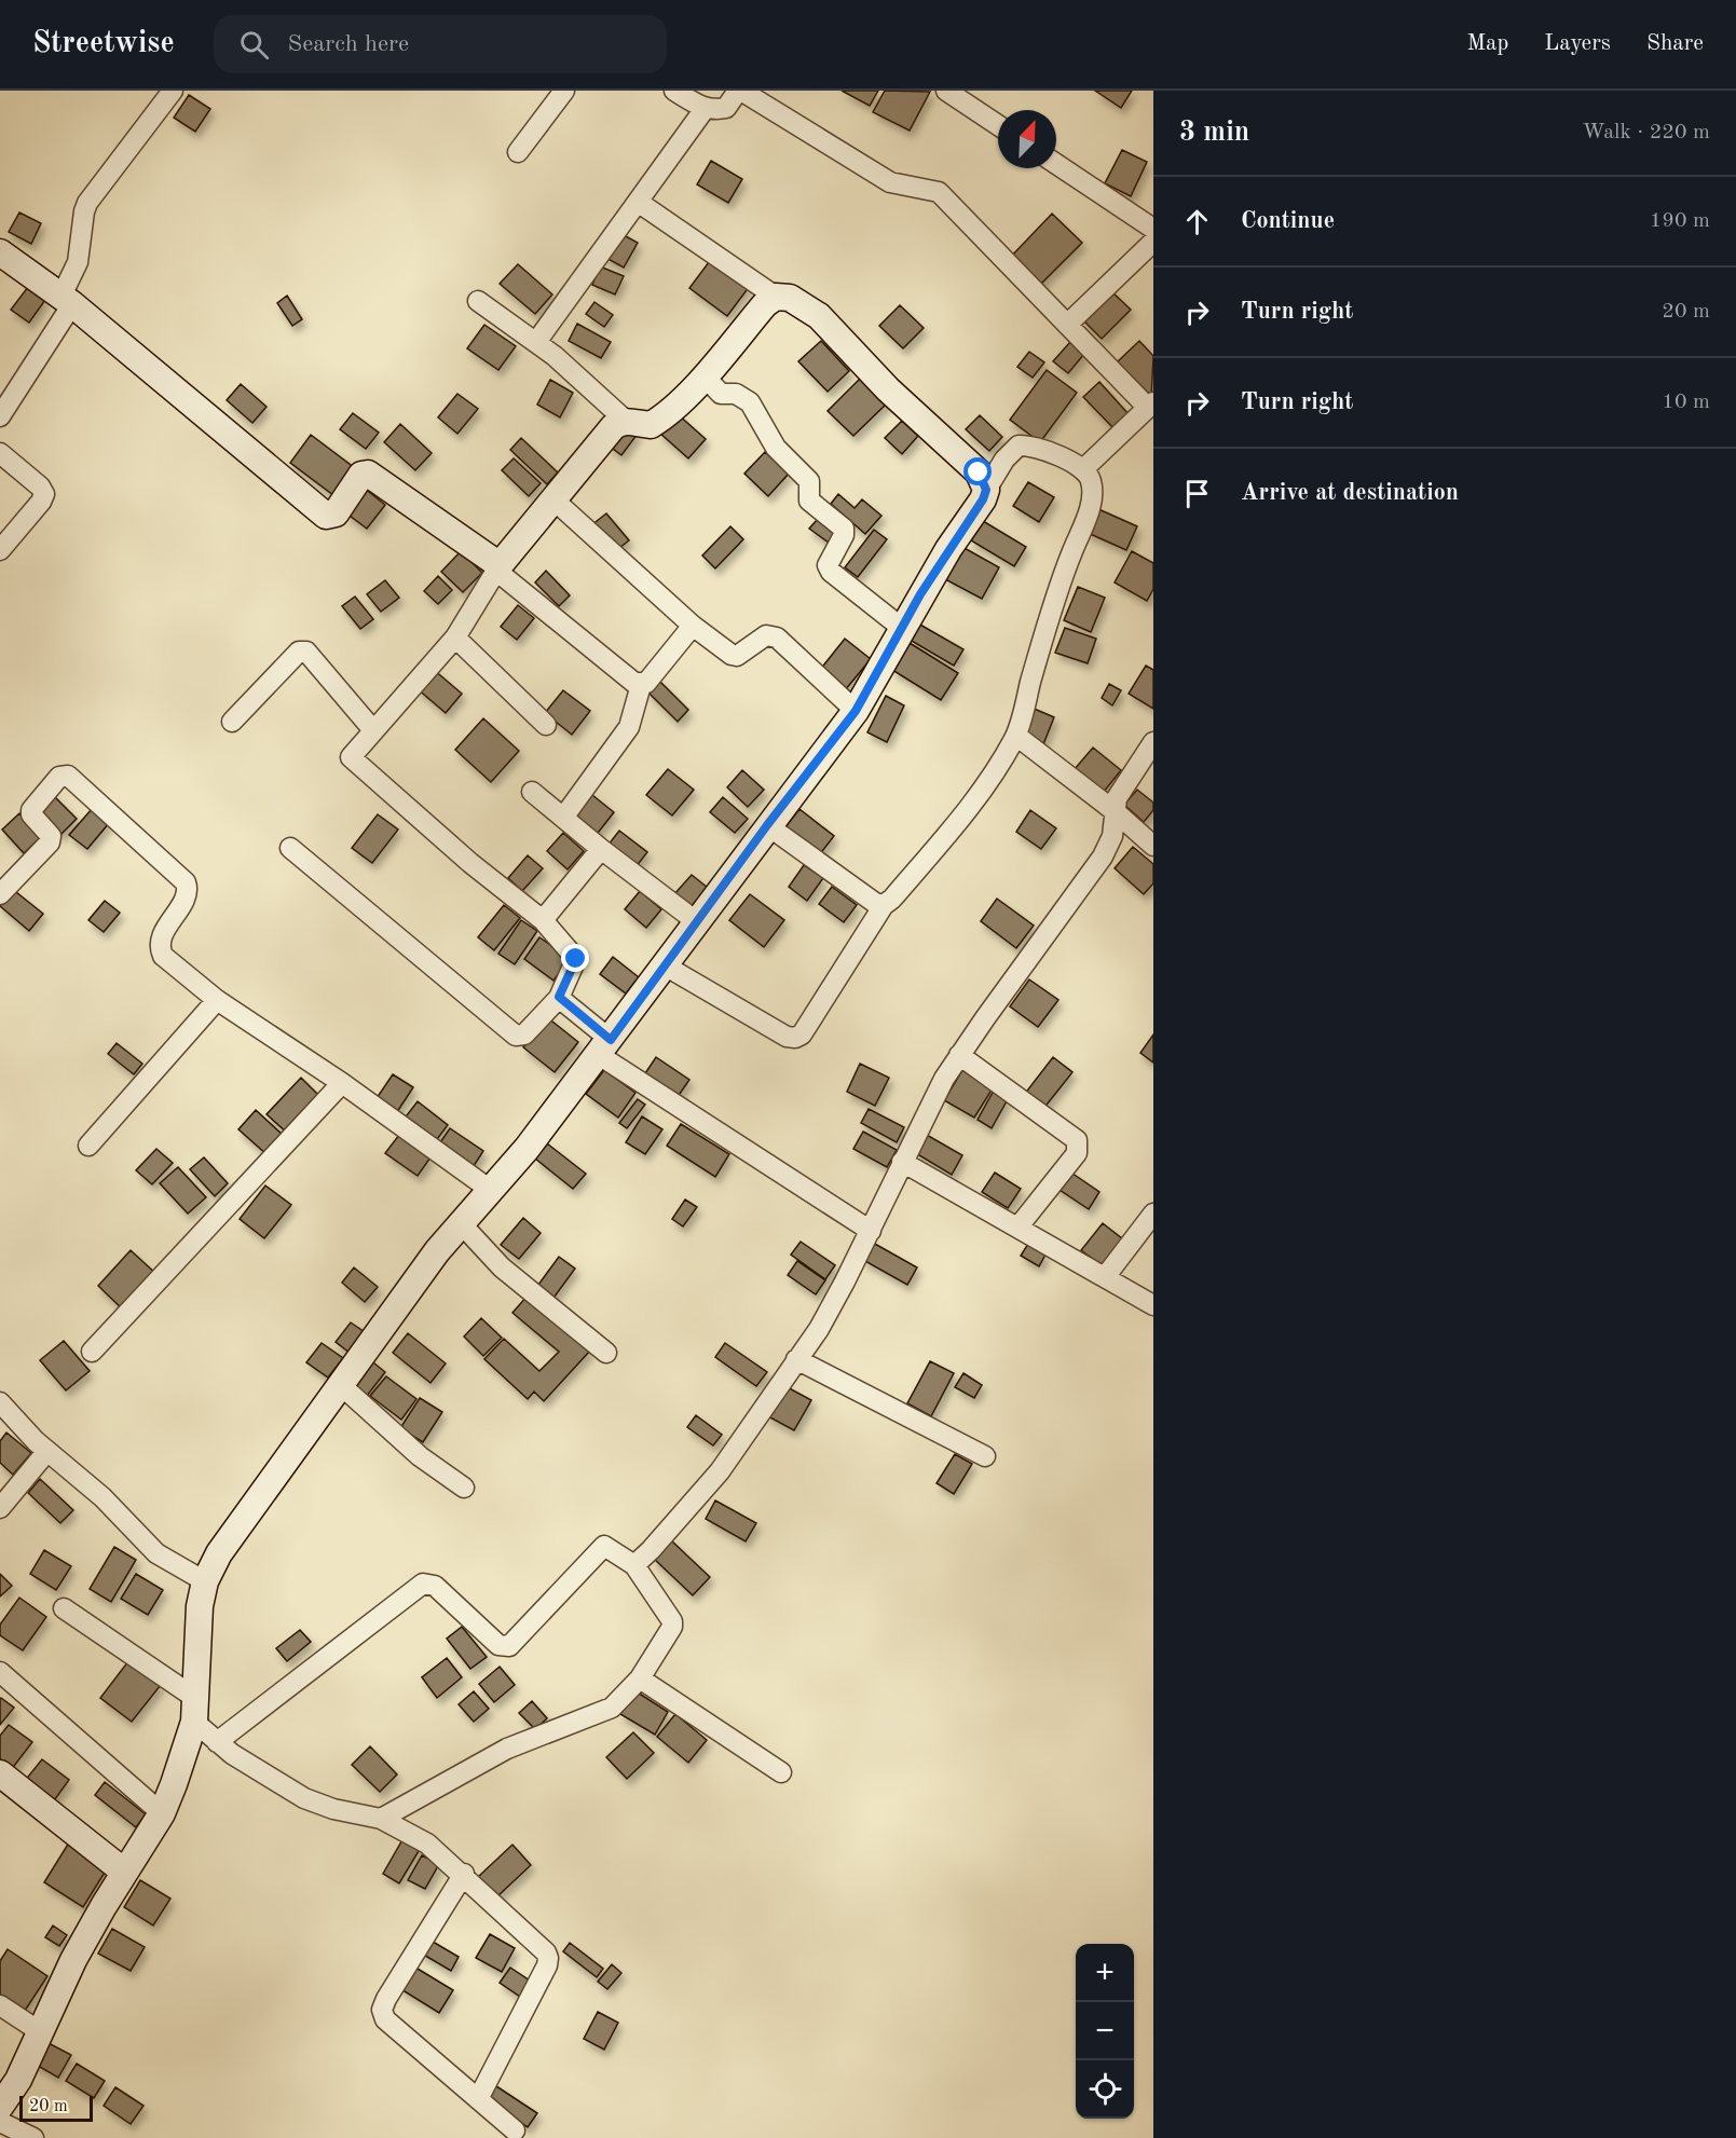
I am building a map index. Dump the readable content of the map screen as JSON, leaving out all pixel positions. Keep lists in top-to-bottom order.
{
  "scale_bar": "20 m",
  "north": "top right",
  "page": {
    "header": "Streetwise",
    "search": "Search here",
    "nav": ["Map", "Layers", "Share"],
    "heading": ["3 min", "Walk · 220 m"],
    "list": [
      ["Continue", "190 m"],
      ["Turn right", "20 m"],
      ["Turn right", "10 m"],
      "Arrive at destination"
    ],
    "map_buttons": ["+", "−"],
    "scale": "20 m"
  }
}
